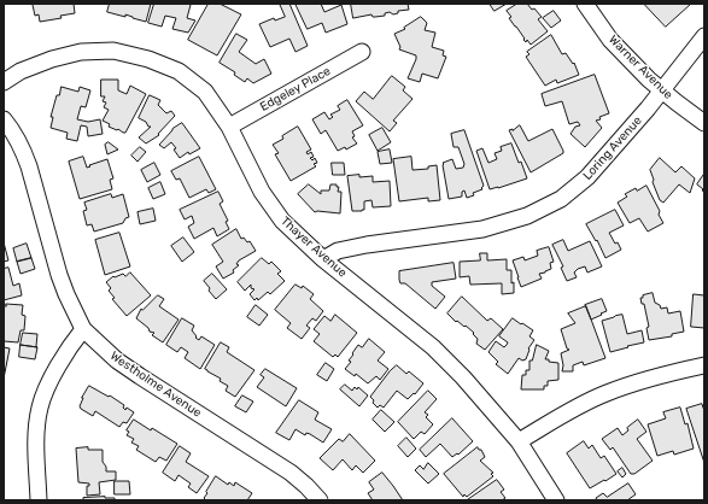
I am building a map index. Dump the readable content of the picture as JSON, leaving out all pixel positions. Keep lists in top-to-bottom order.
{
  "streets": {
    "street": [
      "Warner Avenue",
      "Edgeley Place",
      "Loring Avenue",
      "Thayer Avenue",
      "Westholme Avenue"
    ]
  },
  "crossings": [
    ["Warner Avenue", "Loring Avenue"],
    ["Edgeley Place", "Thayer Avenue"],
    ["Loring Avenue", "Thayer Avenue"]
  ]
}
